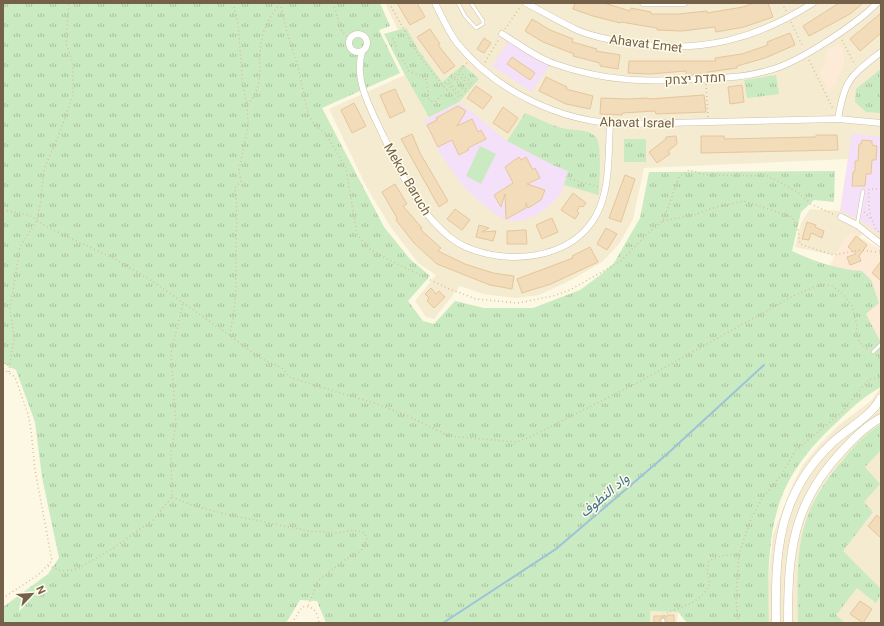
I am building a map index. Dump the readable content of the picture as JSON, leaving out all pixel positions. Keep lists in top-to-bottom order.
{
  "streets": {
    "street": [
      "Ahavat Emet",
      "חמדת יצחק",
      "Ahavat Israel",
      "Mekor Baruch"
    ]
  },
  "crossings": [
    ["Ahavat Israel", "Mekor Baruch"]
  ],
  "water": ["واد النطوف"],
  "north": "top right"
}
